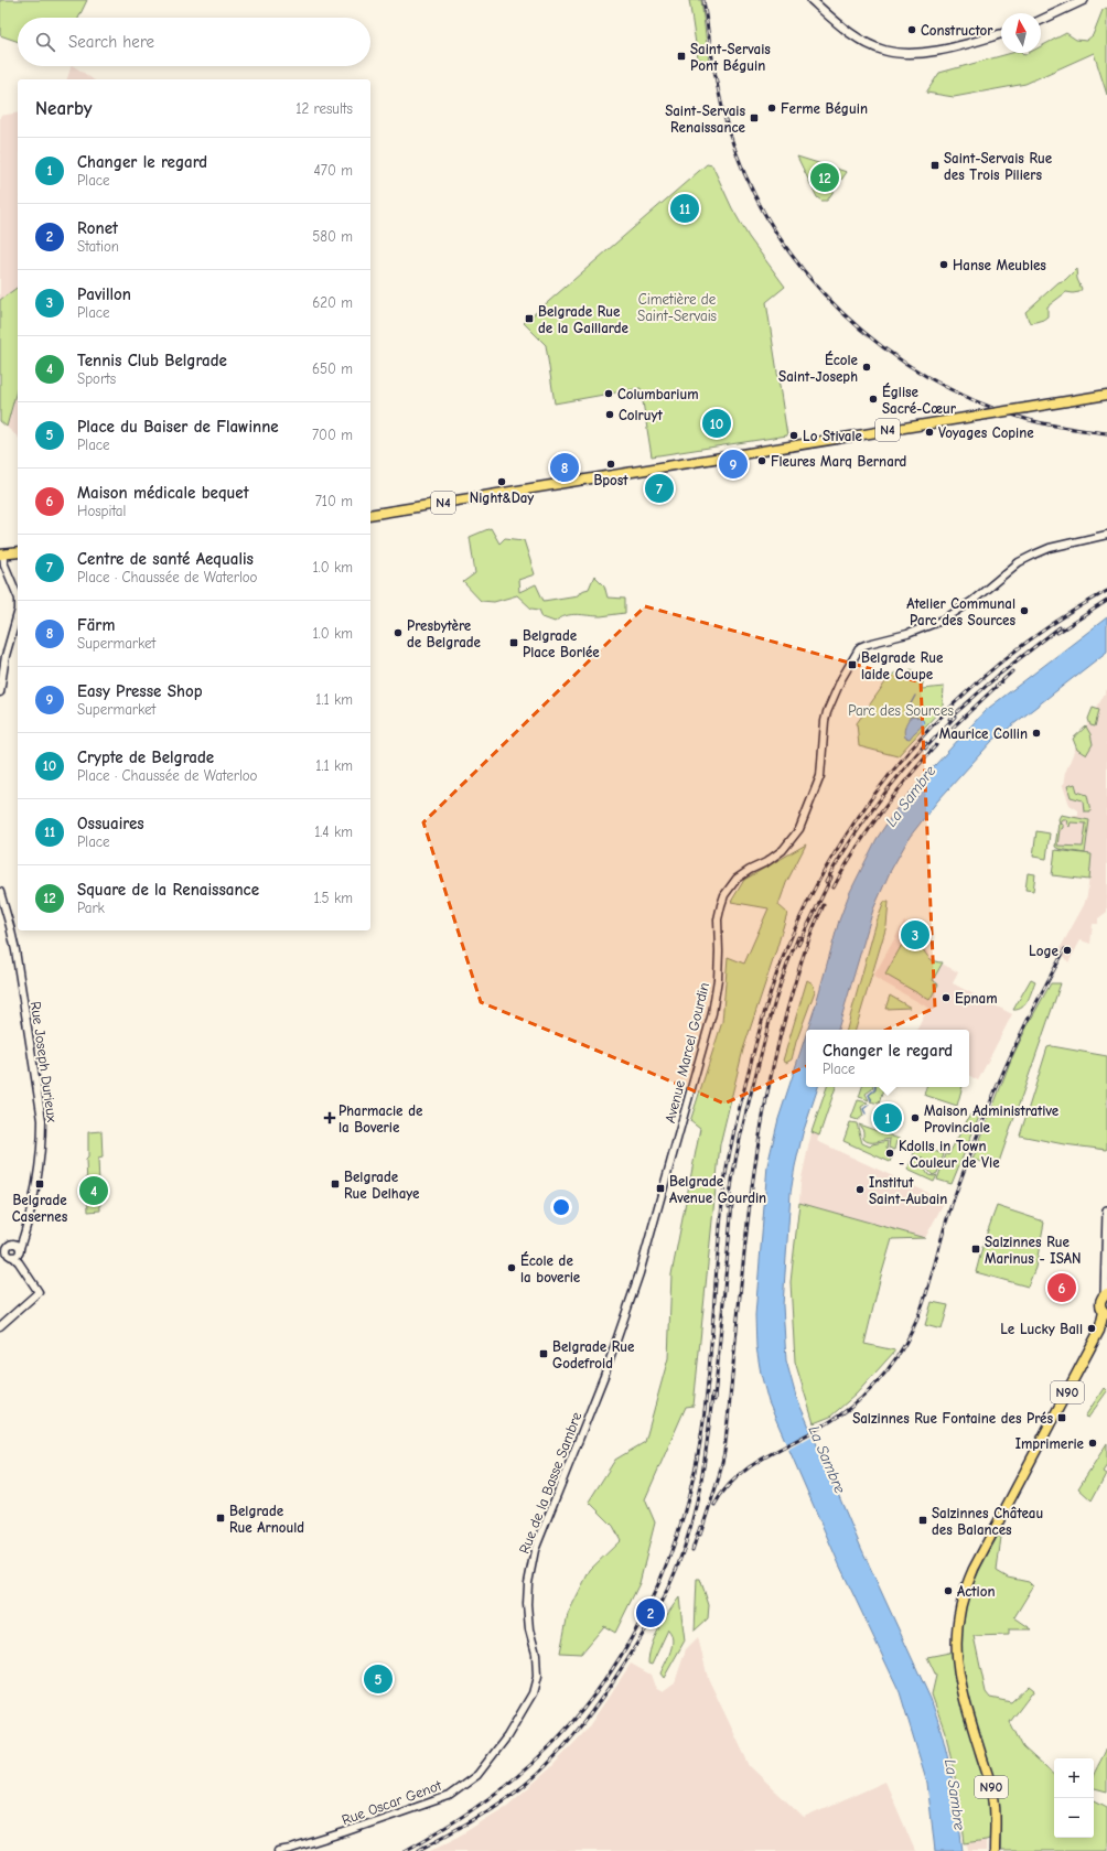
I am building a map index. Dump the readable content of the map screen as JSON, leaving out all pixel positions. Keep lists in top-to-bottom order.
{
  "streets": {
    "main road": ["N4", "N90"],
    "street": [
      "Avenue Marcel Gourdin",
      "Rue Joseph Durieux",
      "Rue de la Basse Sambre",
      "Rue Oscar Genot"
    ]
  },
  "crossings": [
    ["Avenue Marcel Gourdin", "Rue de la Basse Sambre"],
    ["Rue de la Basse Sambre", "Rue Oscar Genot"]
  ],
  "water": ["La Sambre"],
  "parks": ["Cimetière de Saint-Servais", "Parc des Sources"],
  "places": {
    "other": [
      "Constructor",
      "Ferme Béguin",
      "Hanse Meubles",
      "École Saint-Joseph",
      "Columbarium",
      "Église Sacré-Cœur",
      "Colruyt",
      "Voyages Copine",
      "Lo Stivale",
      "Fleures Marq Bernard",
      "Bpost",
      "Night&Day",
      "Atelier Communal Parc des Sources",
      "Presbytère de Belgrade",
      "Maurice Collin",
      "Loge",
      "Epnam",
      "Maison Administrative Provinciale",
      "Kdolls in Town - Couleur de Vie",
      "Institut Saint-Aubain",
      "École de la boverie",
      "Le Lucky Ball",
      "Imprimerie",
      "Action"
    ],
    "transit": [
      "Saint-Servais Pont Béguin",
      "Saint-Servais Renaissance",
      "Saint-Servais Rue des Trois Piliers",
      "Belgrade Rue de la Gaillarde",
      "Belgrade Place Borlée",
      "Belgrade Rue laide Coupe",
      "Belgrade Casernes",
      "Belgrade Rue Delhaye",
      "Belgrade Avenue Gourdin",
      "Salzinnes Rue Marinus - ISAN",
      "Belgrade Rue Godefroid",
      "Salzinnes Rue Fontaine des Prés",
      "Belgrade Rue Arnould",
      "Salzinnes Château des Balances"
    ],
    "health": ["Pharmacie de la Boverie"]
  },
  "north": "top",
  "page": {
    "search": "Search here",
    "heading": ["Nearby", "12 results"],
    "list": [
      {
        "mark": "1",
        "name": "Changer le regard",
        "note": "Place",
        "value": "470 m"
      },
      {
        "mark": "2",
        "name": "Ronet",
        "note": "Station",
        "value": "580 m"
      },
      {
        "mark": "3",
        "name": "Pavillon",
        "note": "Place",
        "value": "620 m"
      },
      {
        "mark": "4",
        "name": "Tennis Club Belgrade",
        "note": "Sports",
        "value": "650 m"
      },
      {
        "mark": "5",
        "name": "Place du Baiser de Flawinne",
        "note": "Place",
        "value": "700 m"
      },
      {
        "mark": "6",
        "name": "Maison médicale bequet",
        "note": "Hospital",
        "value": "710 m"
      },
      {
        "mark": "7",
        "name": "Centre de santé Aequalis",
        "note": "Place · Chaussée de Waterloo",
        "value": "1.0 km"
      },
      {
        "mark": "8",
        "name": "Färm",
        "note": "Supermarket",
        "value": "1.0 km"
      },
      {
        "mark": "9",
        "name": "Easy Presse Shop",
        "note": "Supermarket",
        "value": "1.1 km"
      },
      {
        "mark": "10",
        "name": "Crypte de Belgrade",
        "note": "Place · Chaussée de Waterloo",
        "value": "1.1 km"
      },
      {
        "mark": "11",
        "name": "Ossuaires",
        "note": "Place",
        "value": "1.4 km"
      },
      {
        "mark": "12",
        "name": "Square de la Renaissance",
        "note": "Park",
        "value": "1.5 km"
      }
    ],
    "pins": [
      "12",
      "11",
      "10",
      "9",
      "8",
      "7",
      "3",
      "1",
      "4",
      "6",
      "2",
      "5"
    ],
    "popup": ["Changer le regard", "Place"],
    "map_buttons": ["+", "−"]
  }
}
